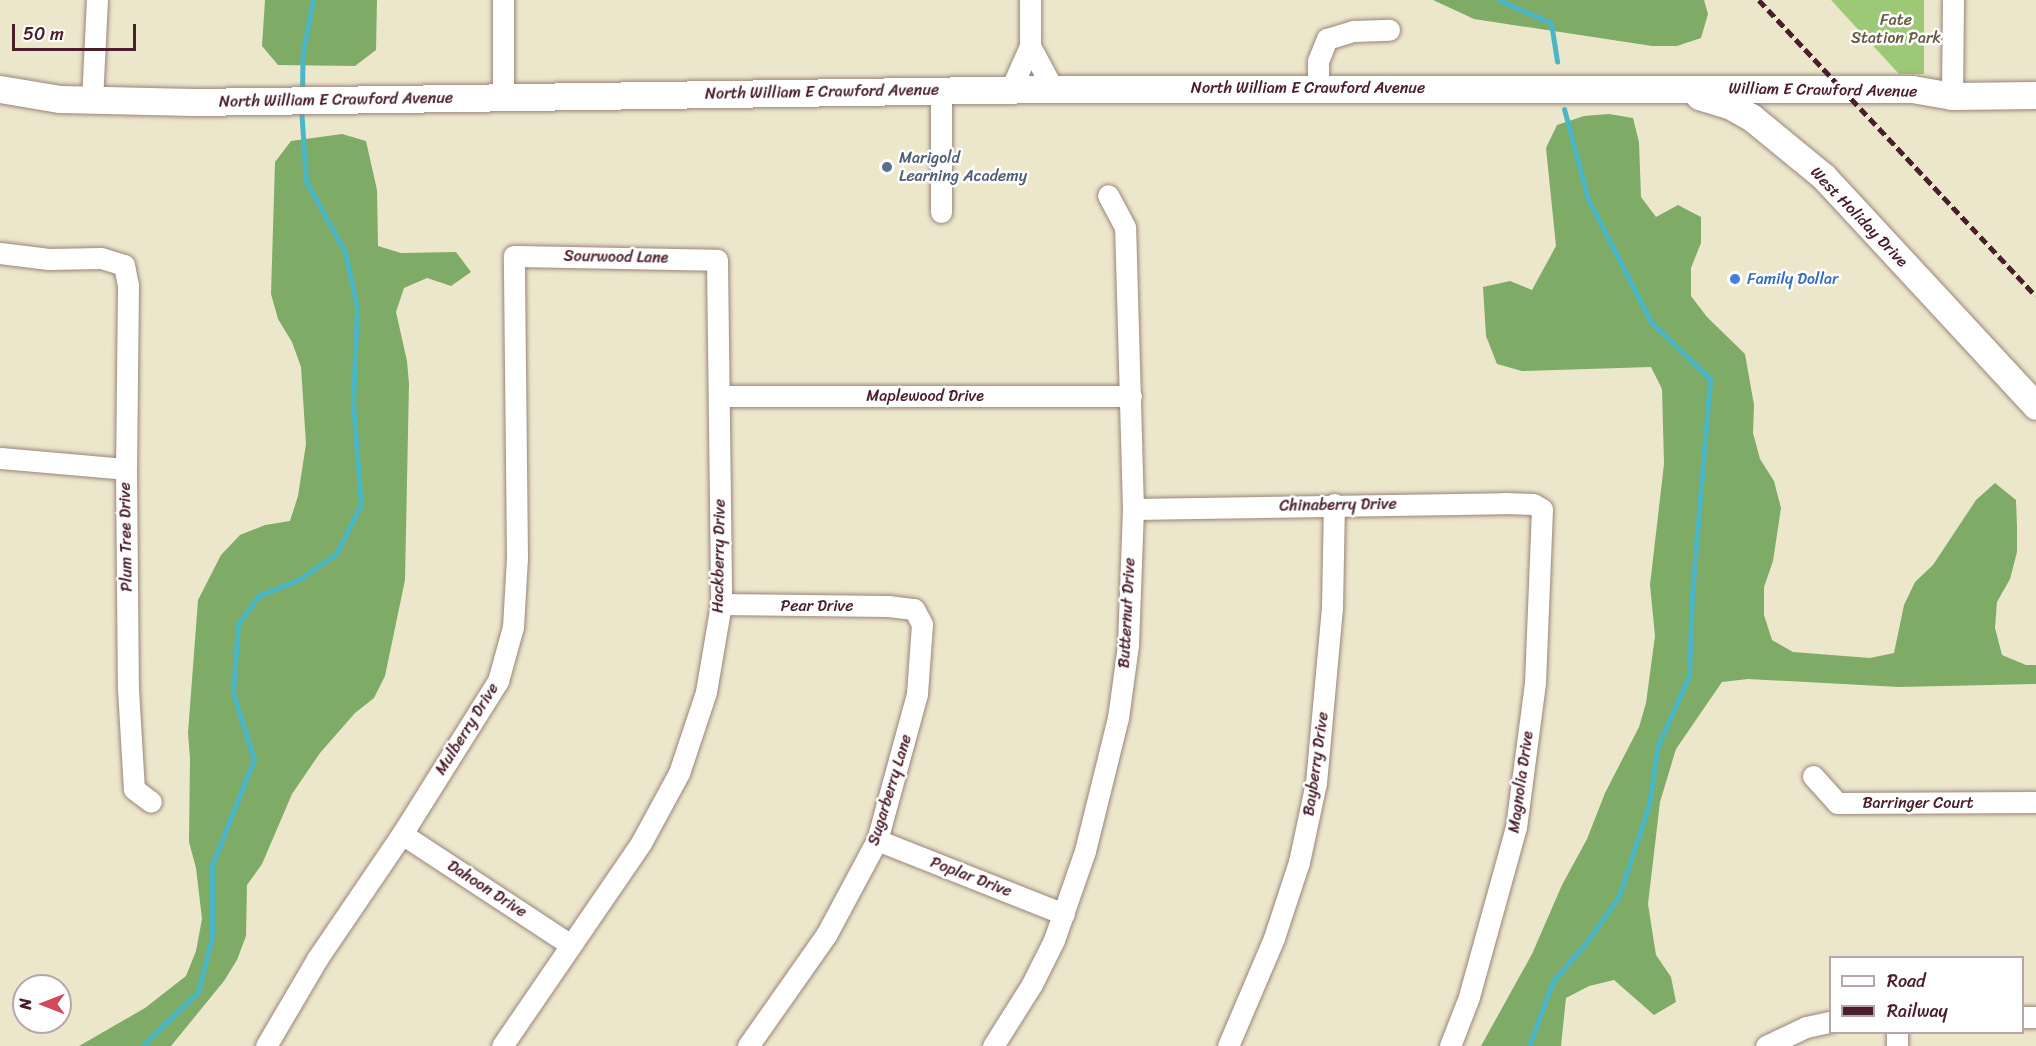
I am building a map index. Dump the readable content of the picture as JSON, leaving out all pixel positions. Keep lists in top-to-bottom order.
{
  "streets": {
    "main road": ["North William E Crawford Avenue", "William E Crawford Avenue", "West Holiday Drive"],
    "street": [
      "Sourwood Lane",
      "Maplewood Drive",
      "Chinaberry Drive",
      "Plum Tree Drive",
      "Hackberry Drive",
      "Pear Drive",
      "Butternut Drive",
      "Mulberry Drive",
      "Bayberry Drive",
      "Magnolia Drive",
      "Sugarberry Lane",
      "Barringer Court",
      "Poplar Drive",
      "Dahoon Drive"
    ]
  },
  "crossings": [
    ["North William E Crawford Avenue", "William E Crawford Avenue"],
    ["North William E Crawford Avenue", "West Holiday Drive"],
    ["William E Crawford Avenue", "West Holiday Drive"],
    ["Sourwood Lane", "Hackberry Drive"],
    ["Sourwood Lane", "Mulberry Drive"],
    ["Maplewood Drive", "Hackberry Drive"],
    ["Maplewood Drive", "Butternut Drive"],
    ["Chinaberry Drive", "Butternut Drive"],
    ["Chinaberry Drive", "Bayberry Drive"],
    ["Chinaberry Drive", "Magnolia Drive"],
    ["Hackberry Drive", "Pear Drive"],
    ["Hackberry Drive", "Dahoon Drive"],
    ["Pear Drive", "Sugarberry Lane"],
    ["Butternut Drive", "Poplar Drive"],
    ["Mulberry Drive", "Dahoon Drive"],
    ["Sugarberry Lane", "Poplar Drive"]
  ],
  "parks": ["Fate Station Park"],
  "places": ["Marigold Learning Academy", "Family Dollar"],
  "legend": ["Road", "Railway"],
  "scale_bar": "50 m",
  "north": "left"
}
